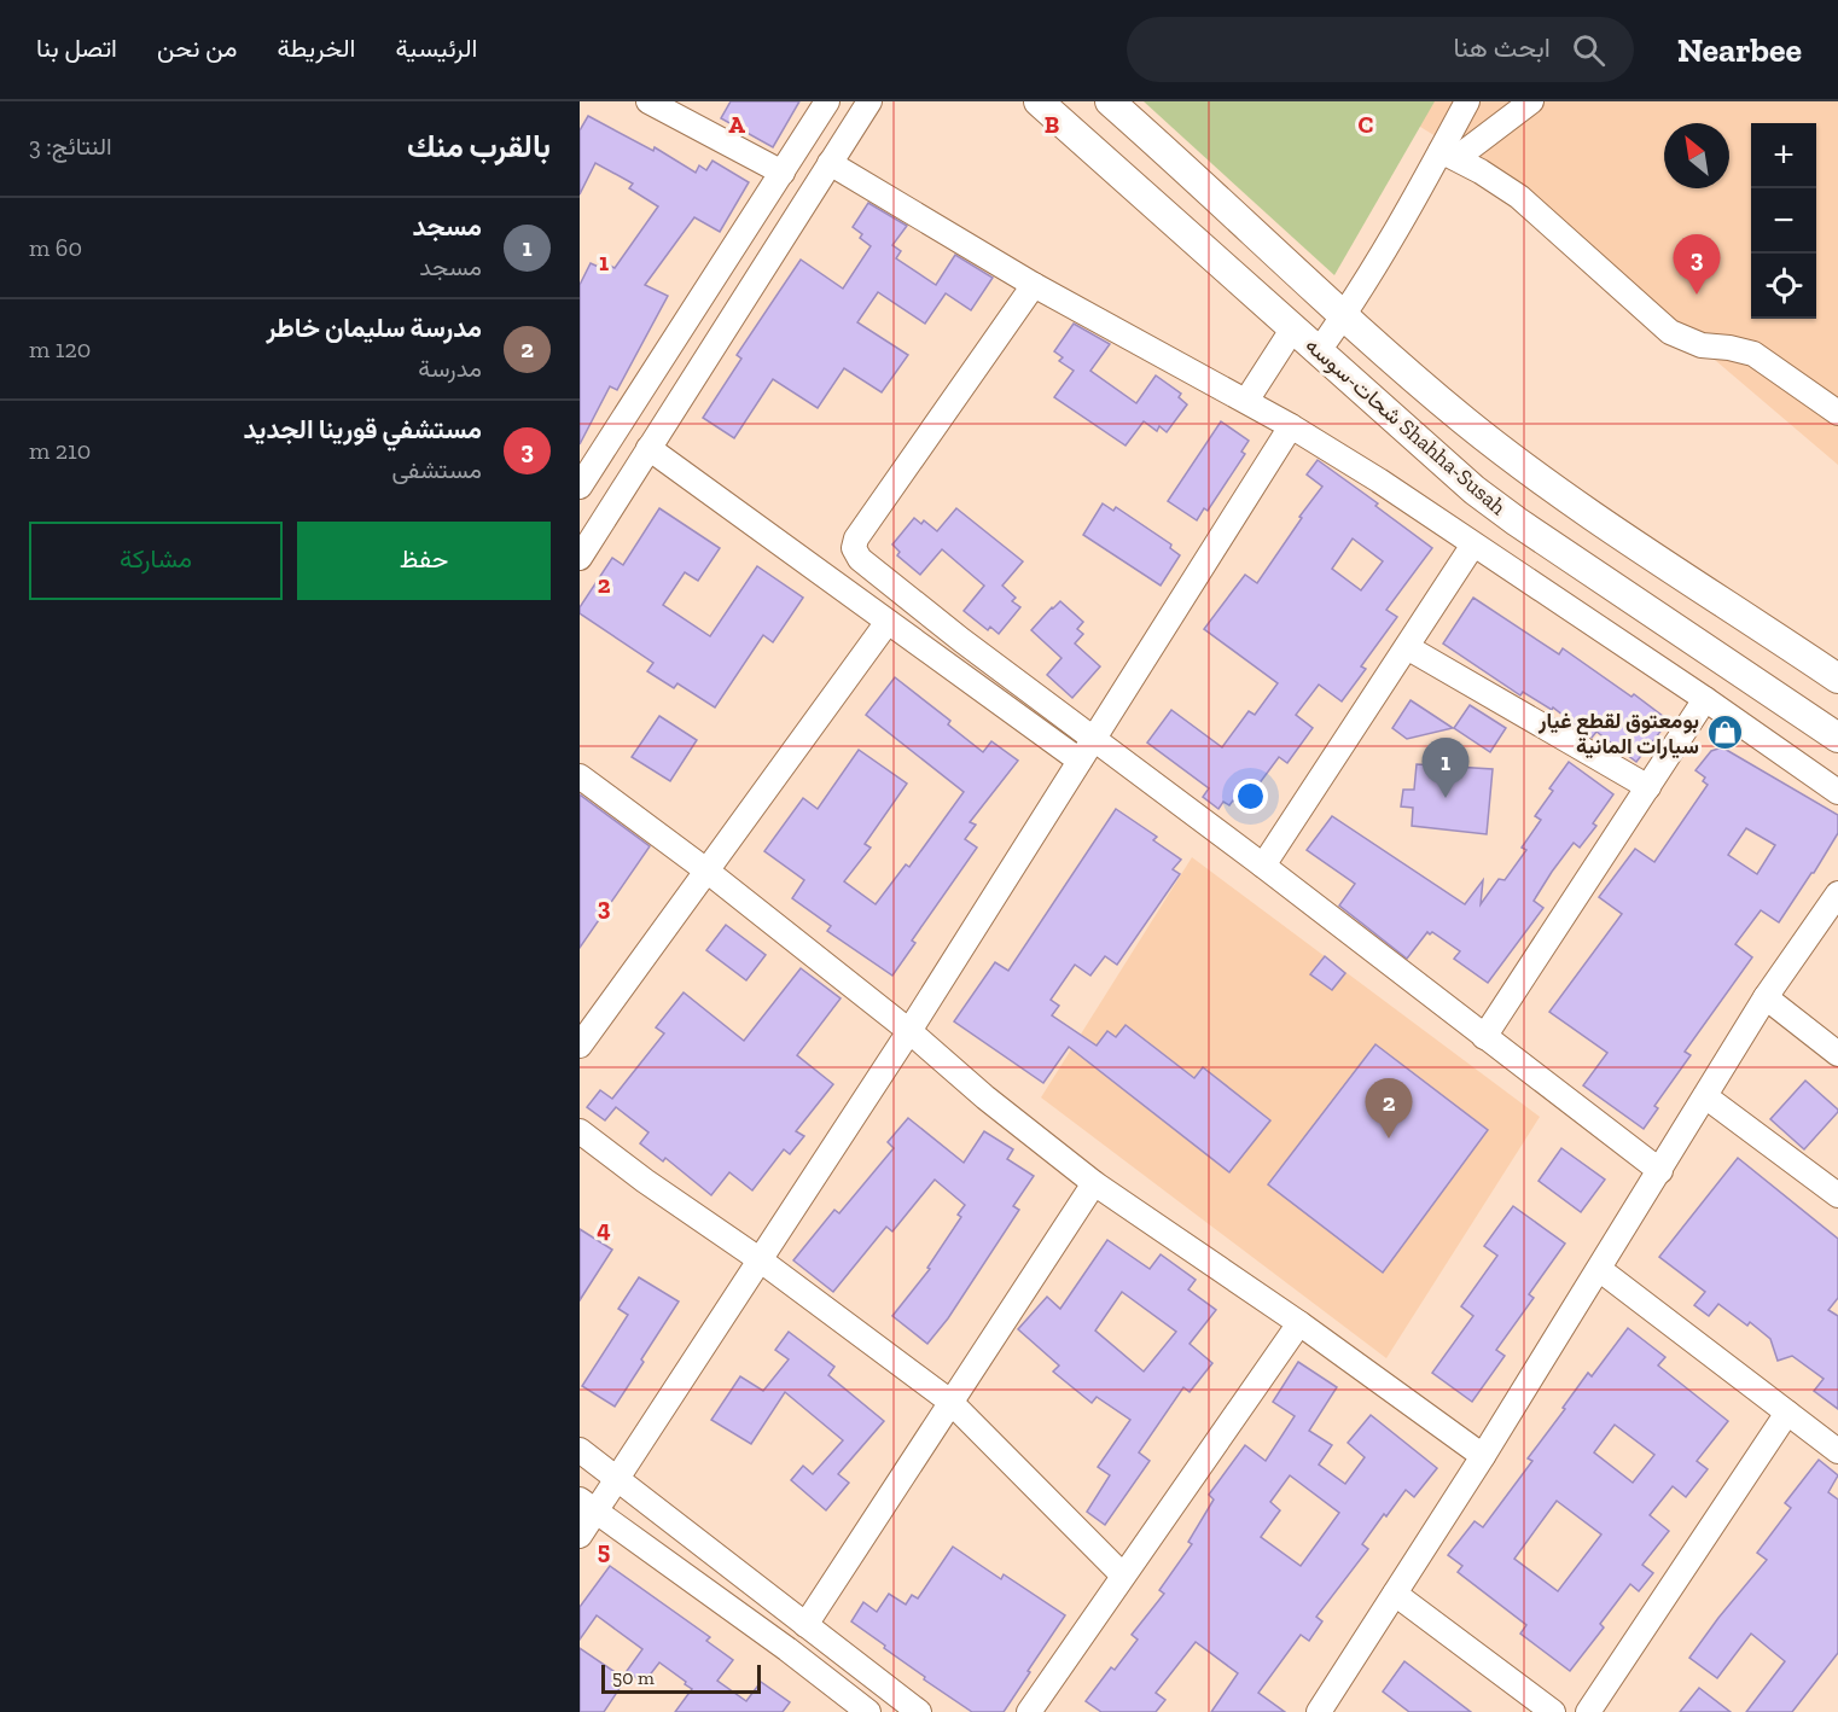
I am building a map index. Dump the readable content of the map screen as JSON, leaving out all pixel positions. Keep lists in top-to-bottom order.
{
  "streets": {
    "main road": ["شحات-سوسه Shahha-Susah"]
  },
  "places": {
    "shop": ["بومعتوق لقطع غيار سيارات المانية"]
  },
  "scale_bar": "50 m",
  "north": "top left",
  "page": {
    "header": "Nearbee",
    "search": "ابحث هنا",
    "nav": [
      "الرئيسية",
      "الخريطة",
      "من نحن",
      "اتصل بنا"
    ],
    "heading": ["بالقرب منك", "النتائج: 3"],
    "map_buttons": ["+", "−"],
    "list": [
      {
        "mark": "1",
        "name": "مسجد",
        "note": "مسجد",
        "value": "60 m"
      },
      {
        "mark": "2",
        "name": "مدرسة سليمان خاطر",
        "note": "مدرسة",
        "value": "120 m"
      },
      {
        "mark": "3",
        "name": "مستشفي قورينا الجديد",
        "note": "مستشفى",
        "value": "210 m"
      }
    ],
    "pins": ["3", "1", "2"],
    "buttons": ["حفظ", "مشاركة"],
    "scale": "50 m"
  },
  "grid": {
    "columns": ["A", "B", "C"],
    "rows": [
      "1",
      "2",
      "3",
      "4",
      "5"
    ]
  }
}
